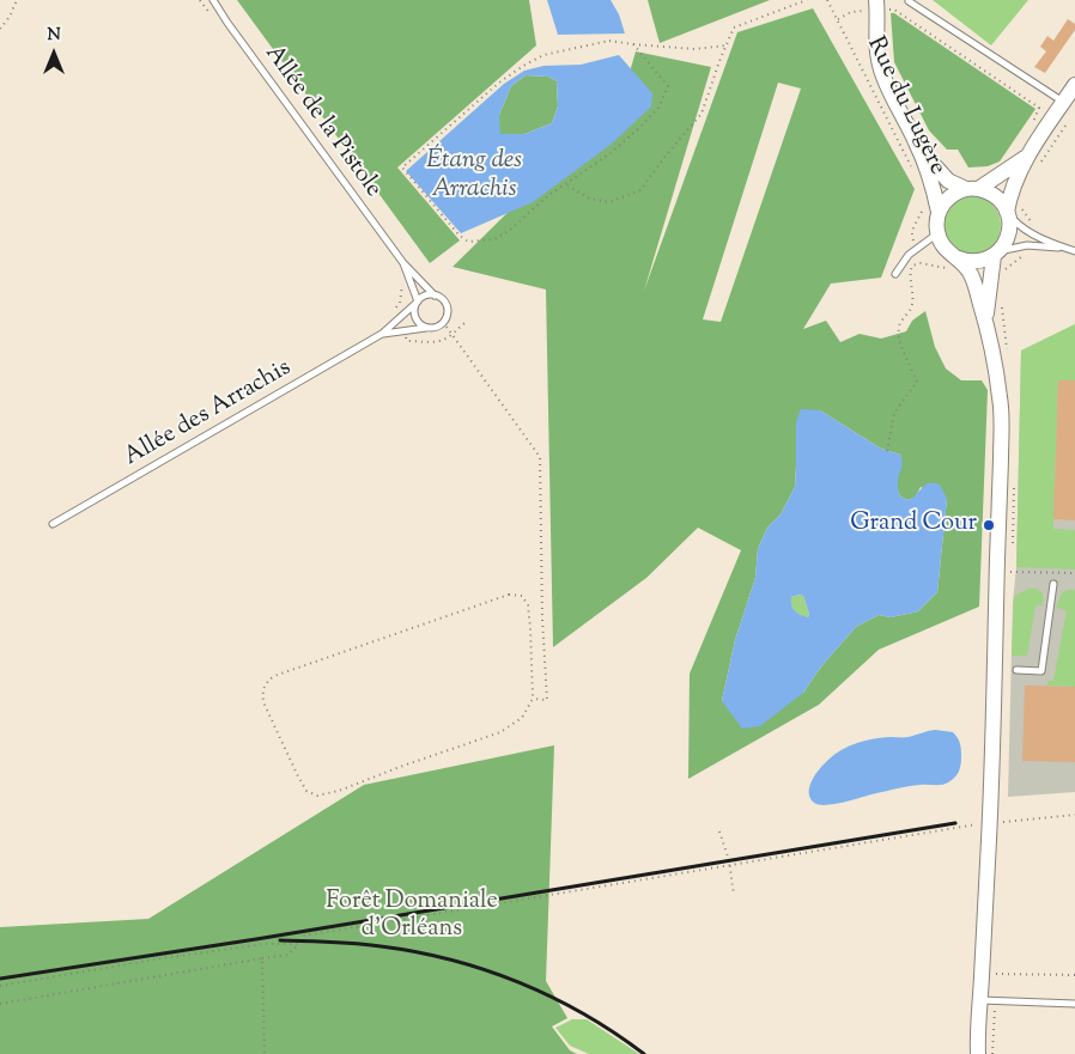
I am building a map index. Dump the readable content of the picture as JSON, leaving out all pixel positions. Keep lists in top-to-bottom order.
{
  "streets": {
    "street": ["Rue du Lugère"],
    "lane": ["Allée de la Pistole", "Allée des Arrachis"]
  },
  "water": ["Étang des Arrachis"],
  "parks": ["Forêt Domaniale d'Orléans"],
  "places": ["Grand Cour"],
  "north": "top"
}
